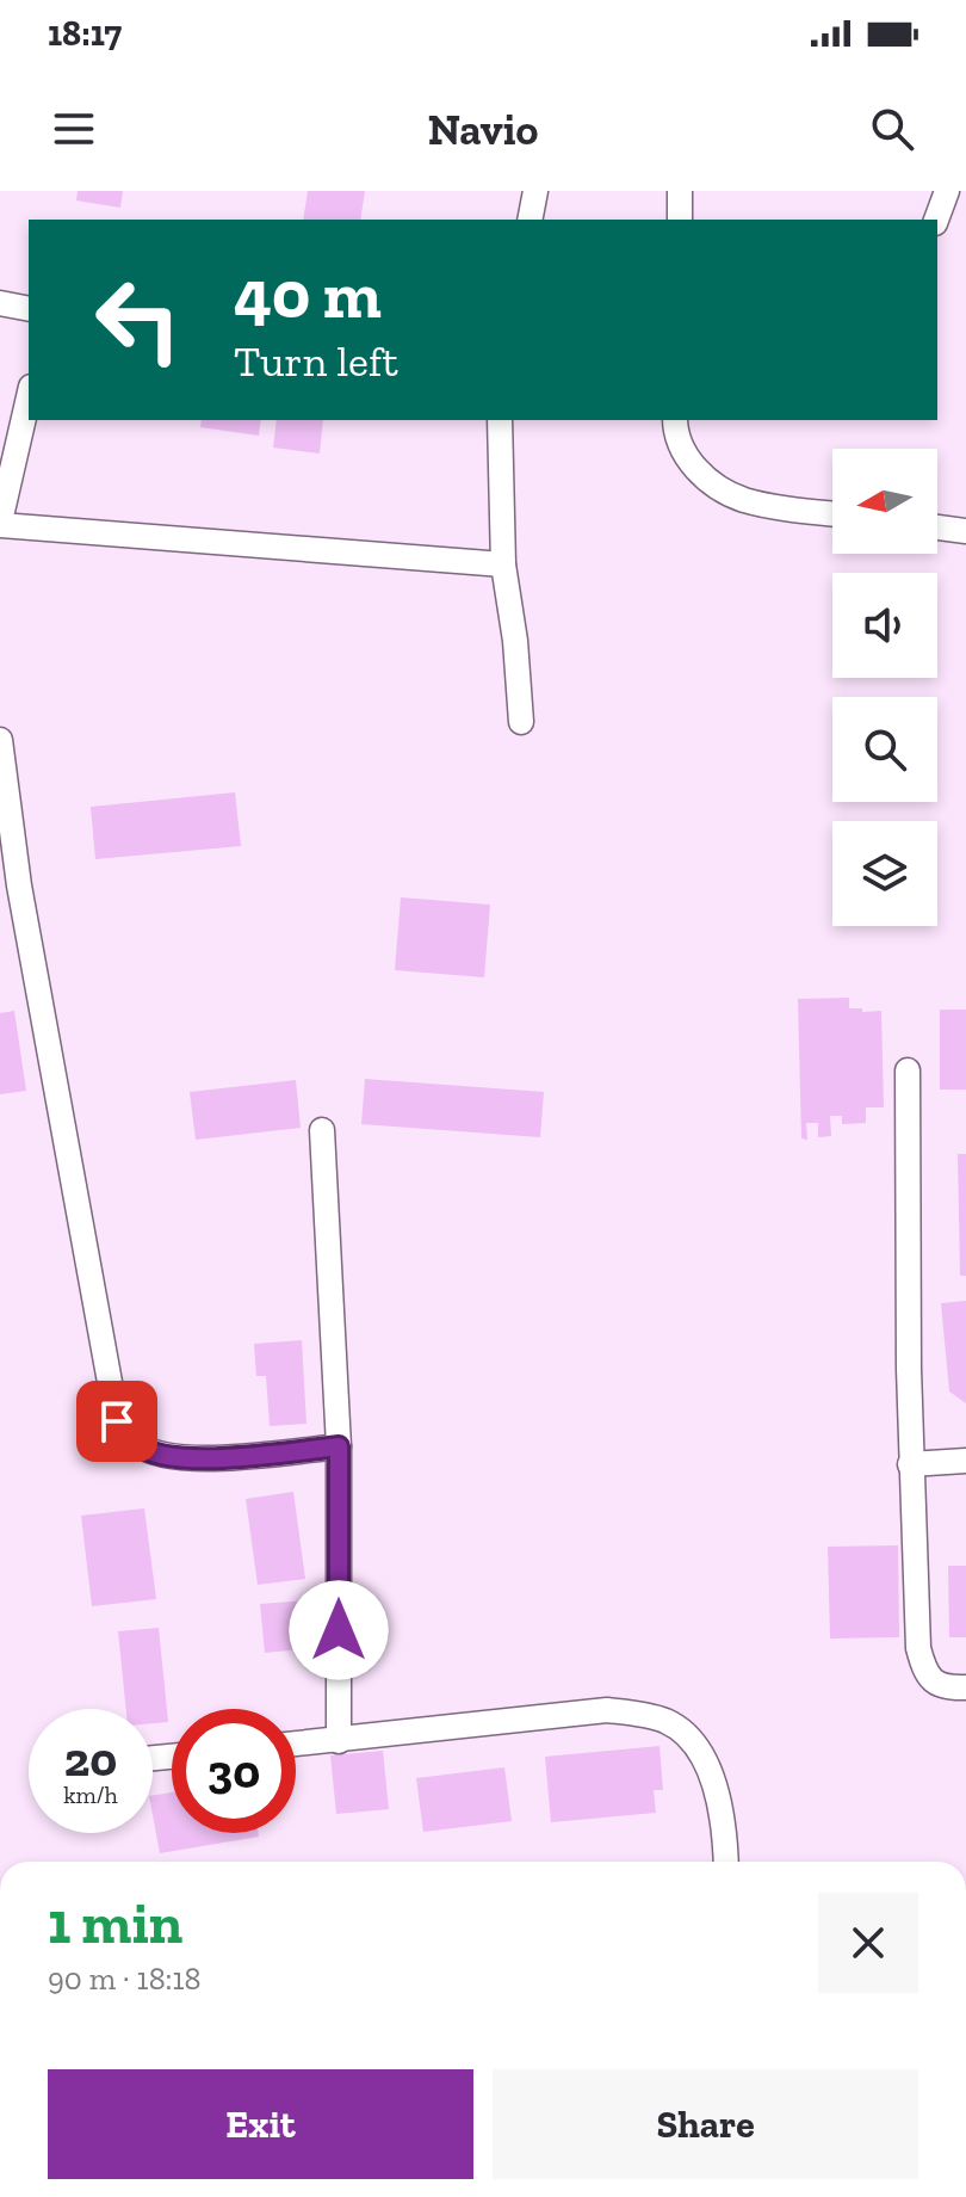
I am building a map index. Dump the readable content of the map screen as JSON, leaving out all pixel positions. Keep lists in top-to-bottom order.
{
  "north": "left",
  "page": {
    "status": "18:17",
    "header": "Navio",
    "turn": ["40 m", "Turn left"],
    "speed": "20 km/h",
    "limit": "30",
    "heading": ["1 min", "90 m · 18:18"],
    "buttons": ["Exit", "Share"]
  }
}
